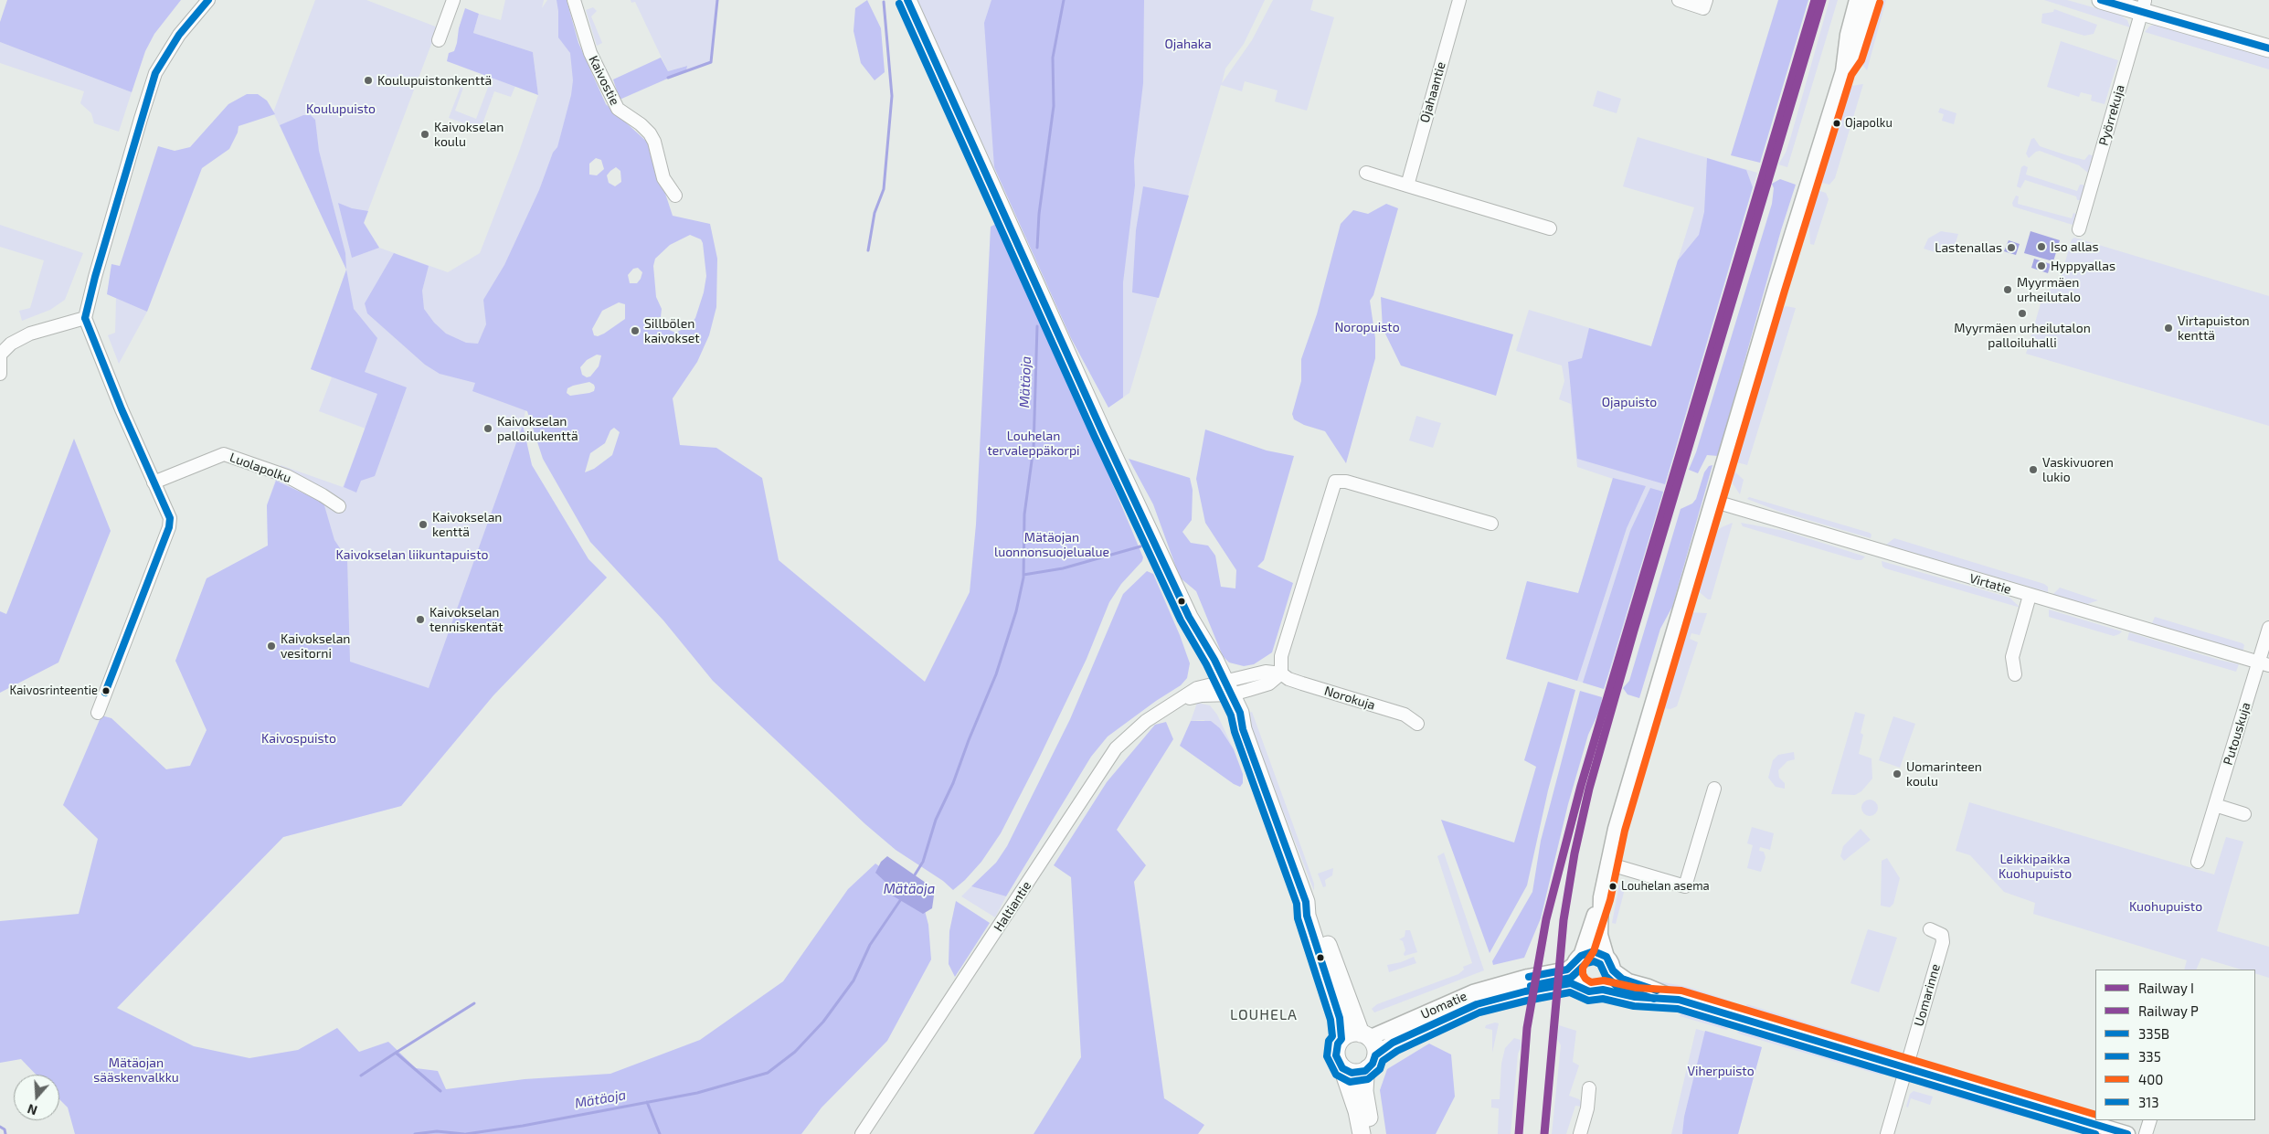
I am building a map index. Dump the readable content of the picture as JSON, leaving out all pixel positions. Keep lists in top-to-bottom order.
{
  "streets": {
    "street": [
      "Kaivostie",
      "Ojahaantie",
      "Pyörrekuja",
      "Luolapolku",
      "Virtatie",
      "Norokuja",
      "Putouskuja",
      "Haltiantie",
      "Uomarinne",
      "Uomatie"
    ]
  },
  "crossings": [
    ["Virtatie", "Putouskuja"]
  ],
  "districts": ["LOUHELA"],
  "water": ["Mätäoja"],
  "parks": [
    "Ojahaka",
    "Koulupuisto",
    "Noropuisto",
    "Ojapuisto",
    "Louhelan tervaleppäkorpi",
    "Mätäojan luonnonsuojelualue",
    "Kaivokselan liikuntapuisto",
    "Kaivospuisto",
    "Leikkipaikka Kuohupuisto",
    "Kuohupuisto",
    "Mätäojan sääskenvalkku",
    "Viherpuisto"
  ],
  "places": [
    "Koulupuistonkenttä",
    "Ojapolku",
    "Kaivokselan koulu",
    "Iso allas",
    "Lastenallas",
    "Hyppyallas",
    "Myyrmäen urheilutalo",
    "Myyrmäen urheilutalon palloiluhalli",
    "Virtapuiston kenttä",
    "Sillbölen kaivokset",
    "Kaivokselan palloilukenttä",
    "Vaskivuoren lukio",
    "Kaivokselan kenttä",
    "Kaivokselan tenniskentät",
    "Kaivokselan vesitorni",
    "Kaivosrinteentie",
    "Uomarinteen koulu",
    "Louhelan asema"
  ],
  "lines": [
    "rail line I",
    "rail line P",
    "transit line 335B",
    "transit line 313",
    "transit line 400",
    "transit line 335"
  ],
  "legend": [
    "Railway I",
    "Railway P",
    "335B",
    "335",
    "400",
    "313"
  ],
  "north": "bottom"
}
